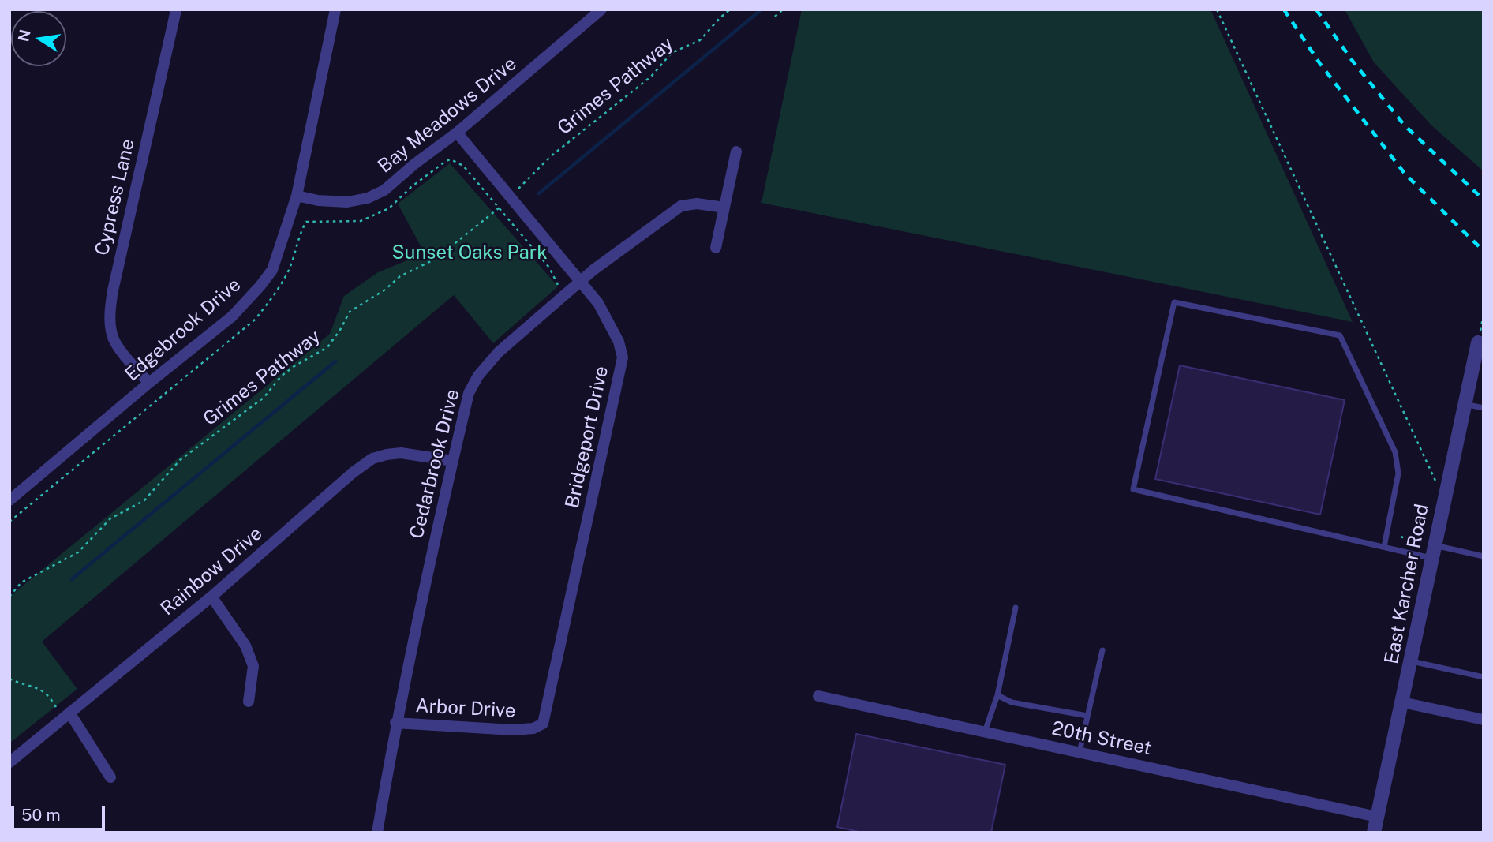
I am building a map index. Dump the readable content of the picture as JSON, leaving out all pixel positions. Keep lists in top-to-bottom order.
{
  "streets": {
    "street": [
      "Bay Meadows Drive",
      "Cypress Lane",
      "Edgebrook Drive",
      "Bridgeport Drive",
      "Cedarbrook Drive",
      "Rainbow Drive",
      "East Karcher Road",
      "Arbor Drive",
      "20th Street"
    ],
    "path": ["Grimes Pathway"]
  },
  "crossings": [
    ["Grimes Pathway", "Bridgeport Drive"],
    ["Bay Meadows Drive", "Edgebrook Drive"],
    ["Bay Meadows Drive", "Bridgeport Drive"],
    ["Cypress Lane", "Edgebrook Drive"],
    ["Bridgeport Drive", "Cedarbrook Drive"],
    ["Bridgeport Drive", "Arbor Drive"],
    ["Cedarbrook Drive", "Rainbow Drive"],
    ["Cedarbrook Drive", "Arbor Drive"],
    ["East Karcher Road", "20th Street"]
  ],
  "parks": ["Sunset Oaks Park"],
  "scale_bar": "50 m",
  "north": "left"
}
